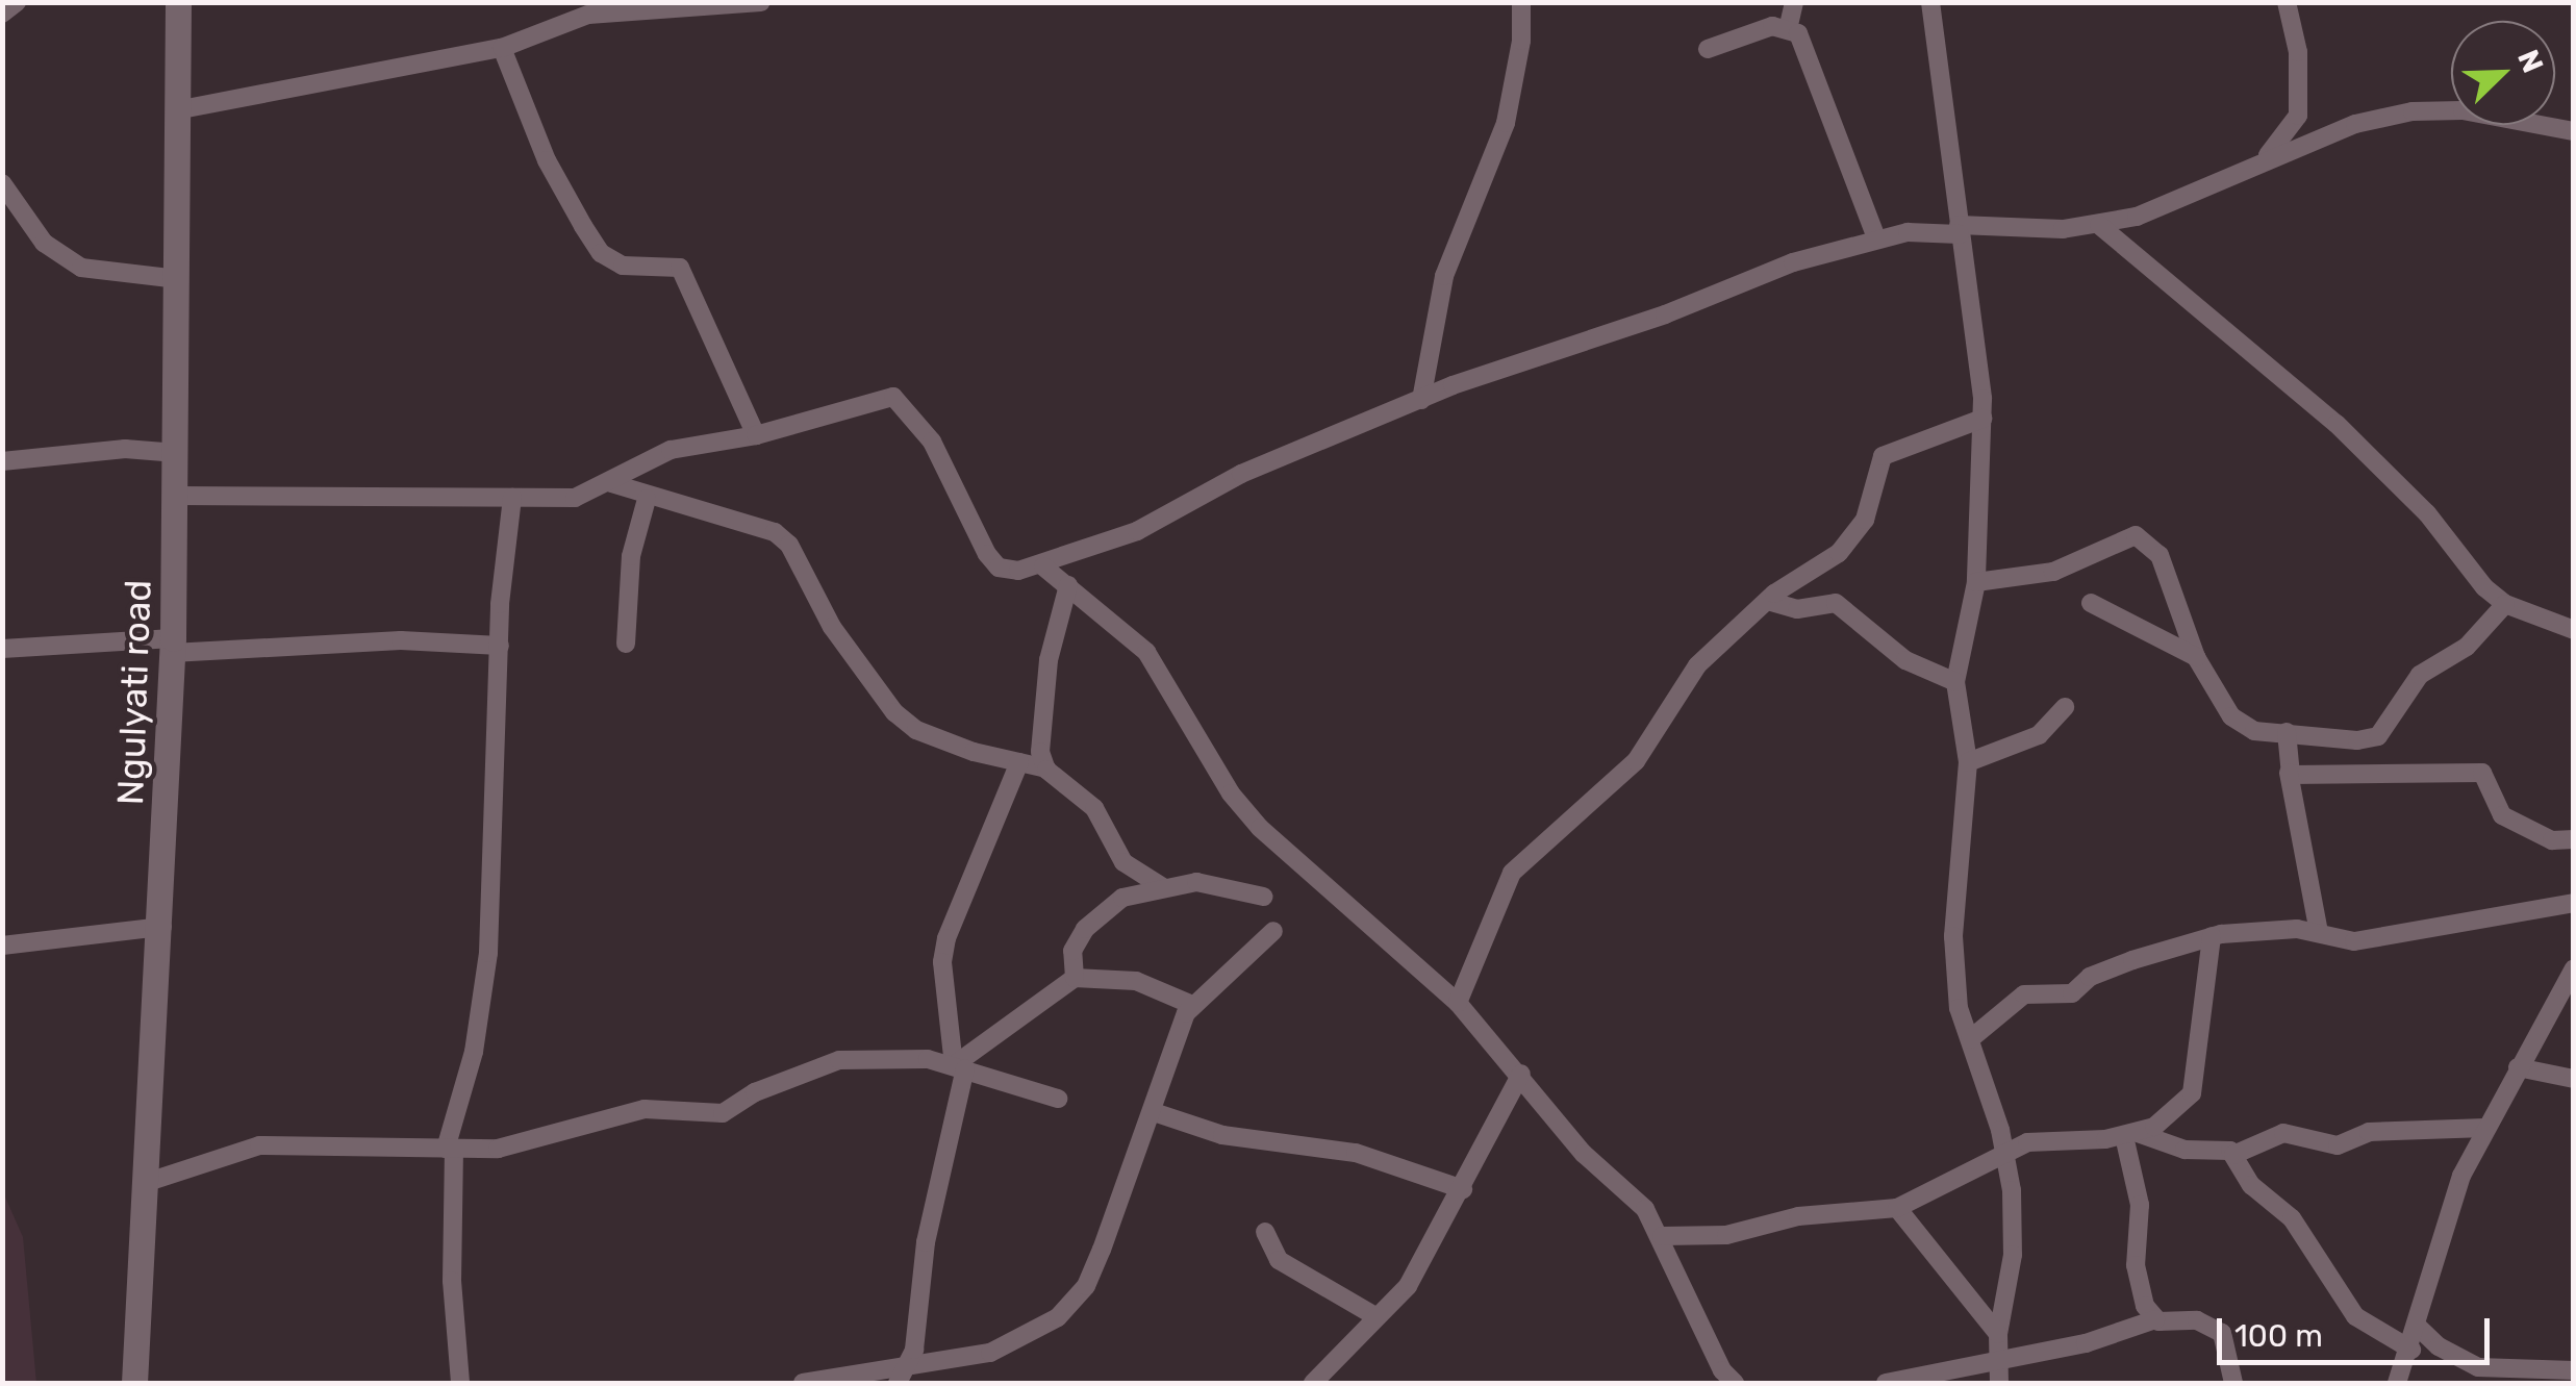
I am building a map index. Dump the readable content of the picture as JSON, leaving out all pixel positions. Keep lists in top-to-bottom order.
{
  "streets": {
    "main road": ["Ngulyati road"]
  },
  "scale_bar": "100 m",
  "north": "top right"
}
